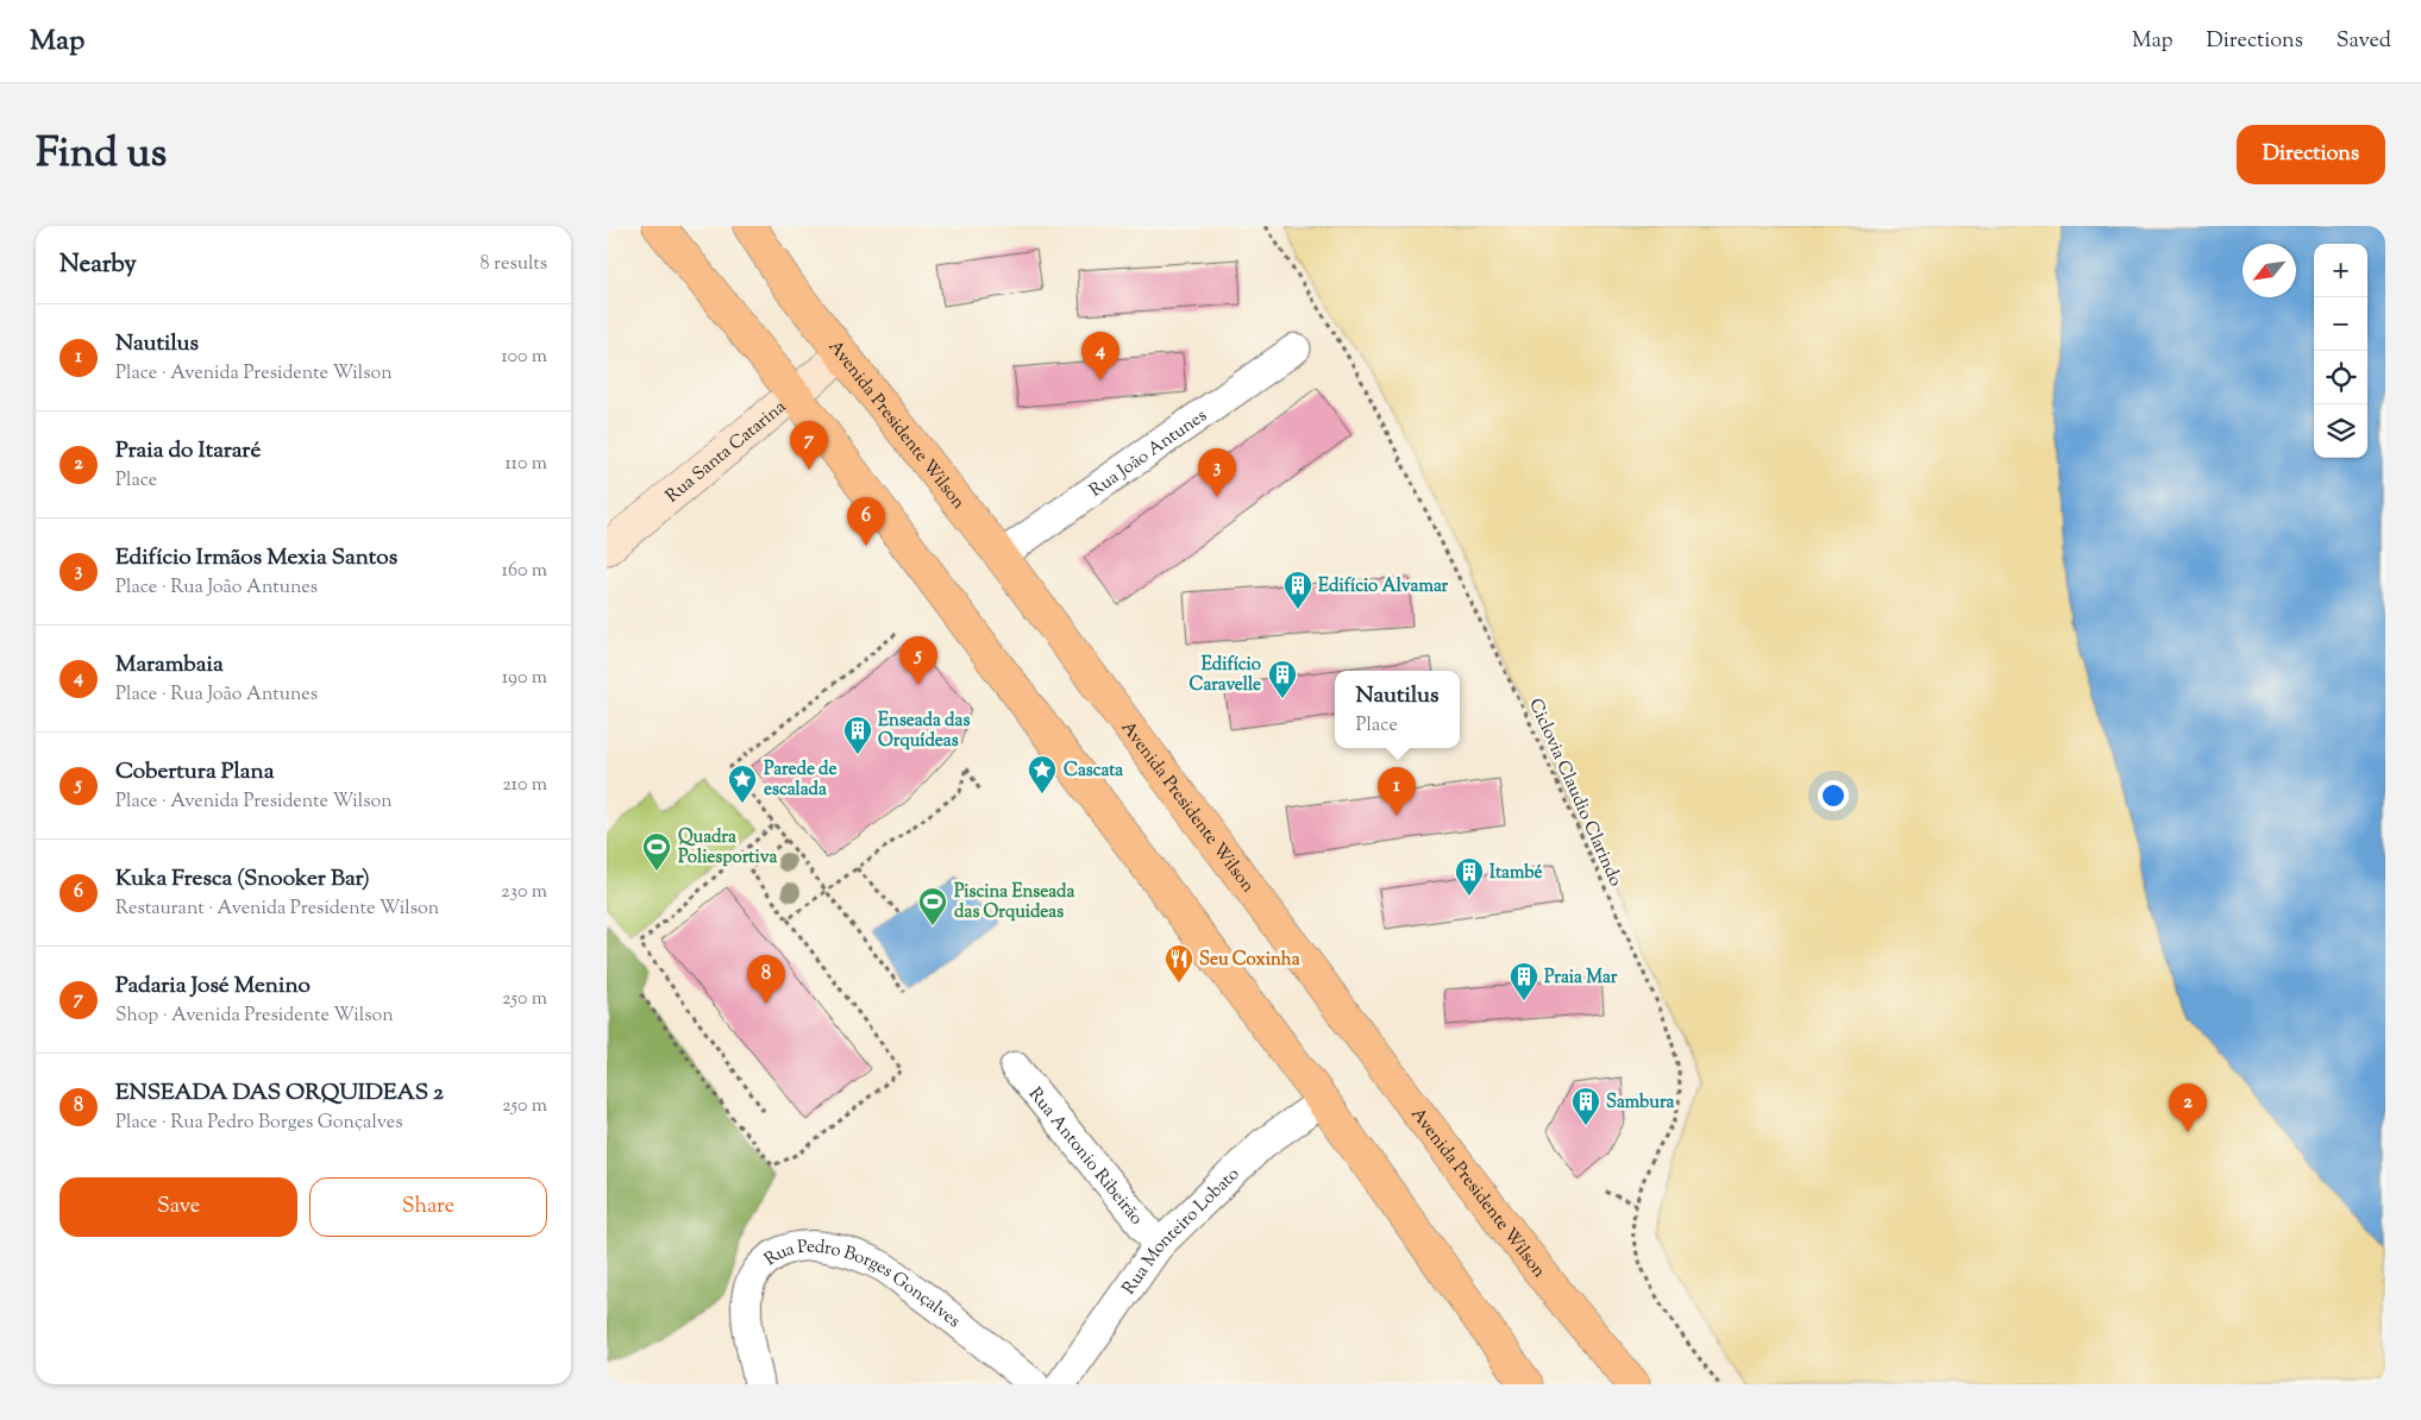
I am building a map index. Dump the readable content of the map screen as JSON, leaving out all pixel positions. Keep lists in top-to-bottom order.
{
  "streets": {
    "main road": ["Avenida Presidente Wilson"],
    "street": [
      "Rua Santa Catarina",
      "Rua João Antunes",
      "Rua Antonio Ribeirão",
      "Rua Monteiro Lobato",
      "Rua Pedro Borges Gonçalves"
    ],
    "path": ["Ciclovia Claudio Clarindo"]
  },
  "crossings": [
    ["Avenida Presidente Wilson", "Rua Santa Catarina"],
    ["Avenida Presidente Wilson", "Rua João Antunes"],
    ["Rua Antonio Ribeirão", "Rua Monteiro Lobato"]
  ],
  "places": {
    "building": [
      "Edifício Alvamar",
      "Edifício Caravelle",
      "Enseada das Orquídeas",
      "Itambé",
      "Praia Mar",
      "Sambura"
    ],
    "place": ["Cascata", "Parede de escalada"],
    "sports": ["Quadra Poliesportiva", "Piscina Enseada das Orquideas"],
    "restaurant": ["Seu Coxinha"]
  },
  "north": "bottom left",
  "page": {
    "header": "Map",
    "nav": ["Map", "Directions", "Saved"],
    "title": "Find us",
    "buttons": [
      "Directions",
      ["Save", "Share"]
    ],
    "heading": ["Nearby", "8 results"],
    "map_buttons": ["+", "−"],
    "list": [
      {
        "mark": "1",
        "name": "Nautilus",
        "note": "Place · Avenida Presidente Wilson",
        "value": "100 m"
      },
      {
        "mark": "2",
        "name": "Praia do Itararé",
        "note": "Place",
        "value": "110 m"
      },
      {
        "mark": "3",
        "name": "Edifício Irmãos Mexia Santos",
        "note": "Place · Rua João Antunes",
        "value": "160 m"
      },
      {
        "mark": "4",
        "name": "Marambaia",
        "note": "Place · Rua João Antunes",
        "value": "190 m"
      },
      {
        "mark": "5",
        "name": "Cobertura Plana",
        "note": "Place · Avenida Presidente Wilson",
        "value": "210 m"
      },
      {
        "mark": "6",
        "name": "Kuka Fresca (Snooker Bar)",
        "note": "Restaurant · Avenida Presidente Wilson",
        "value": "230 m"
      },
      {
        "mark": "7",
        "name": "Padaria José Menino",
        "note": "Shop · Avenida Presidente Wilson",
        "value": "250 m"
      },
      {
        "mark": "8",
        "name": "ENSEADA DAS ORQUIDEAS 2",
        "note": "Place · Rua Pedro Borges Gonçalves",
        "value": "250 m"
      }
    ],
    "pins": [
      "4",
      "7",
      "3",
      "6",
      "5",
      "1",
      "8",
      "2"
    ],
    "popup": ["Nautilus", "Place"]
  }
}
